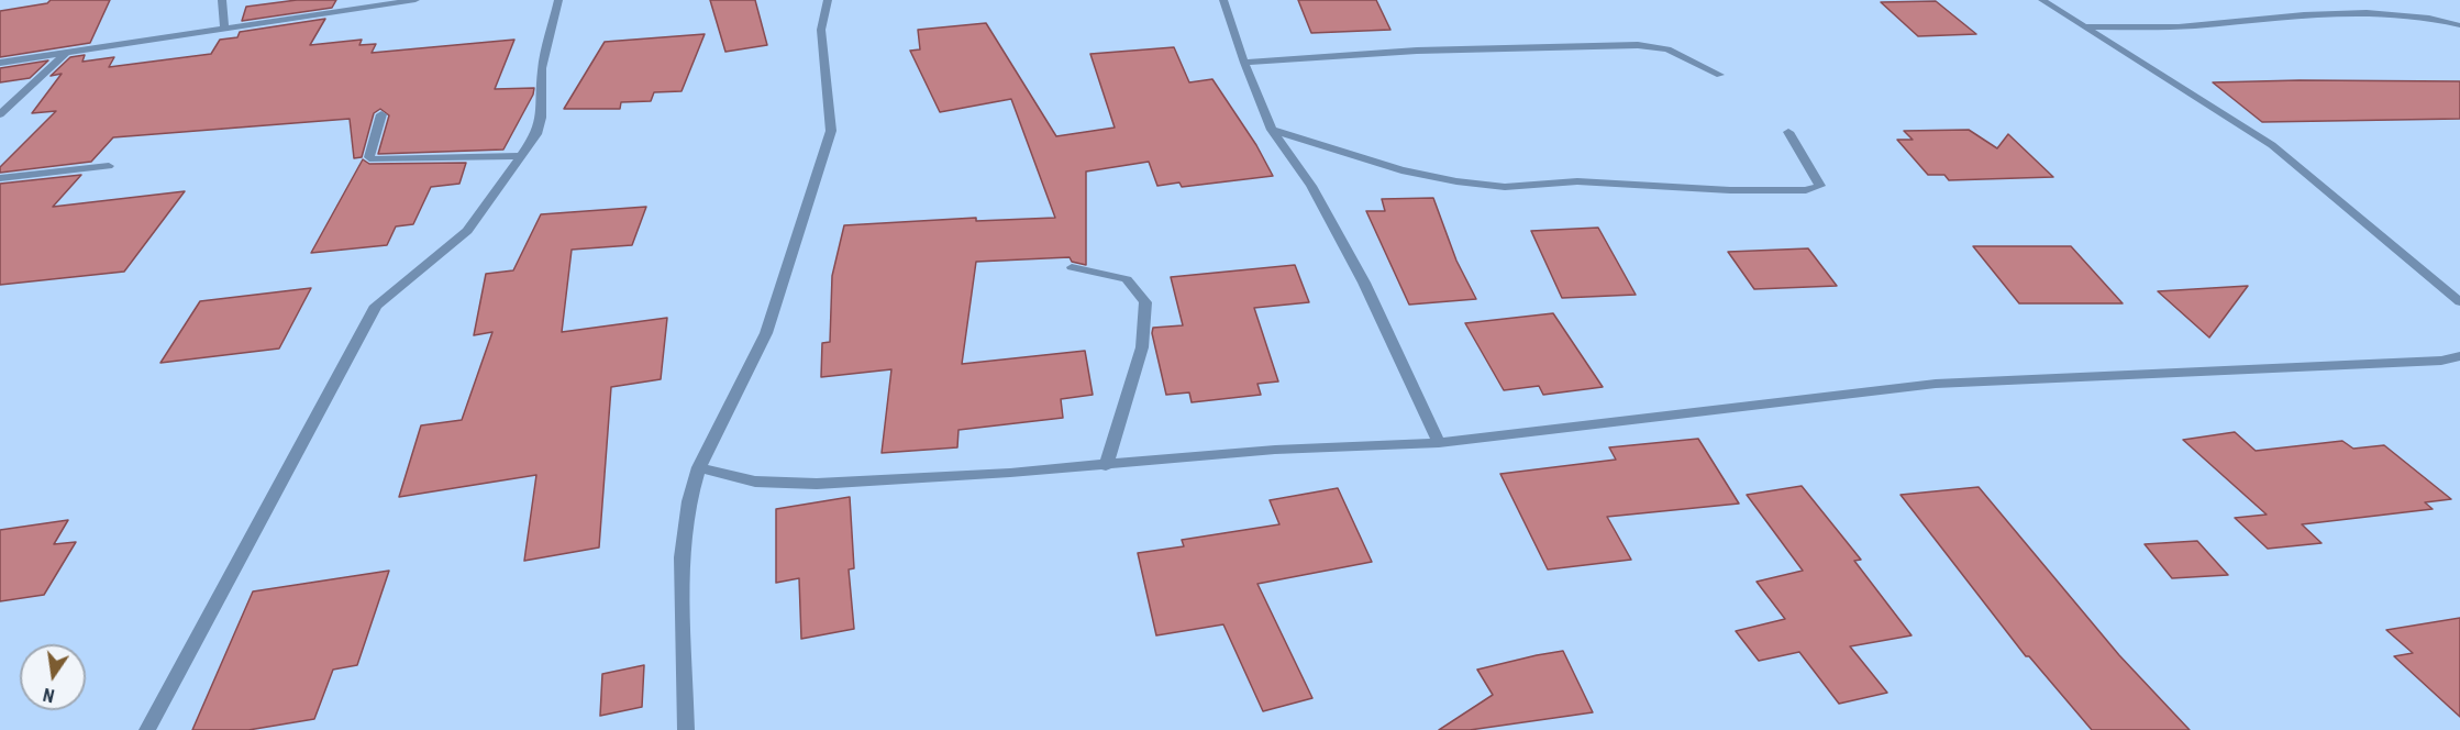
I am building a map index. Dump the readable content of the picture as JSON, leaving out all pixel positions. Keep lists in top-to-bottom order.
{
  "north": "bottom"
}
